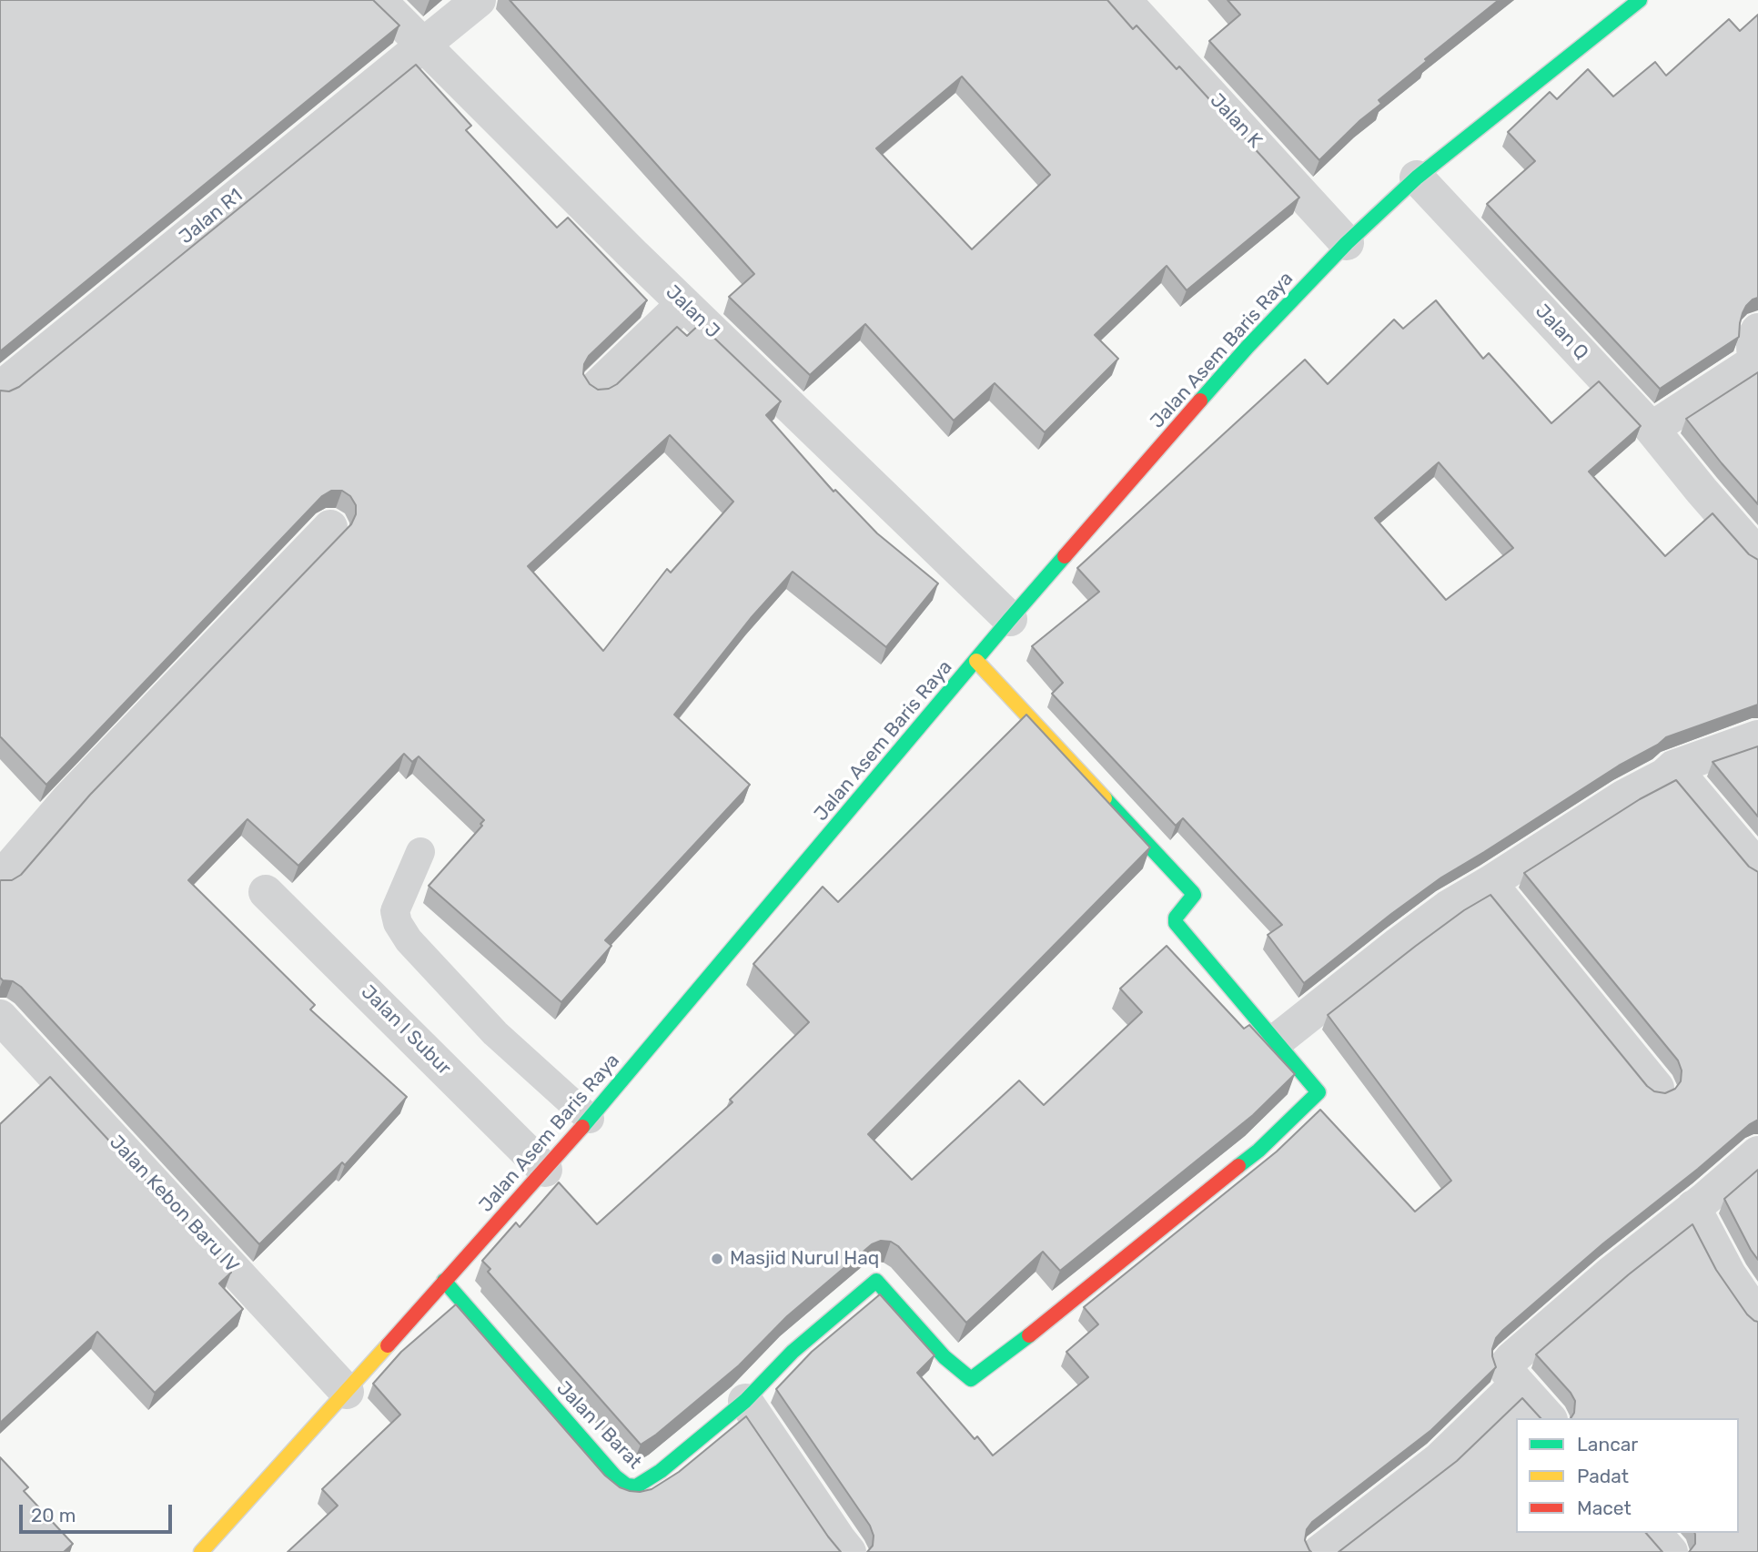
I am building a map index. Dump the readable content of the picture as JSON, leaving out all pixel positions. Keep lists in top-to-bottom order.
{
  "streets": {
    "street": [
      "Jalan K",
      "Jalan R1",
      "Jalan J",
      "Jalan Q",
      "Jalan Asem Baris Raya",
      "Jalan I Subur",
      "Jalan Kebon Baru IV",
      "Jalan I Barat"
    ]
  },
  "crossings": [
    ["Jalan K", "Jalan Asem Baris Raya"],
    ["Jalan R1", "Jalan J"],
    ["Jalan J", "Jalan Asem Baris Raya"],
    ["Jalan Q", "Jalan Asem Baris Raya"],
    ["Jalan Asem Baris Raya", "Jalan I Subur"],
    ["Jalan Asem Baris Raya", "Jalan Kebon Baru IV"],
    ["Jalan Asem Baris Raya", "Jalan I Barat"]
  ],
  "places": ["Masjid Nurul Haq"],
  "legend": ["Lancar", "Padat", "Macet"],
  "scale_bar": "20 m"
}
